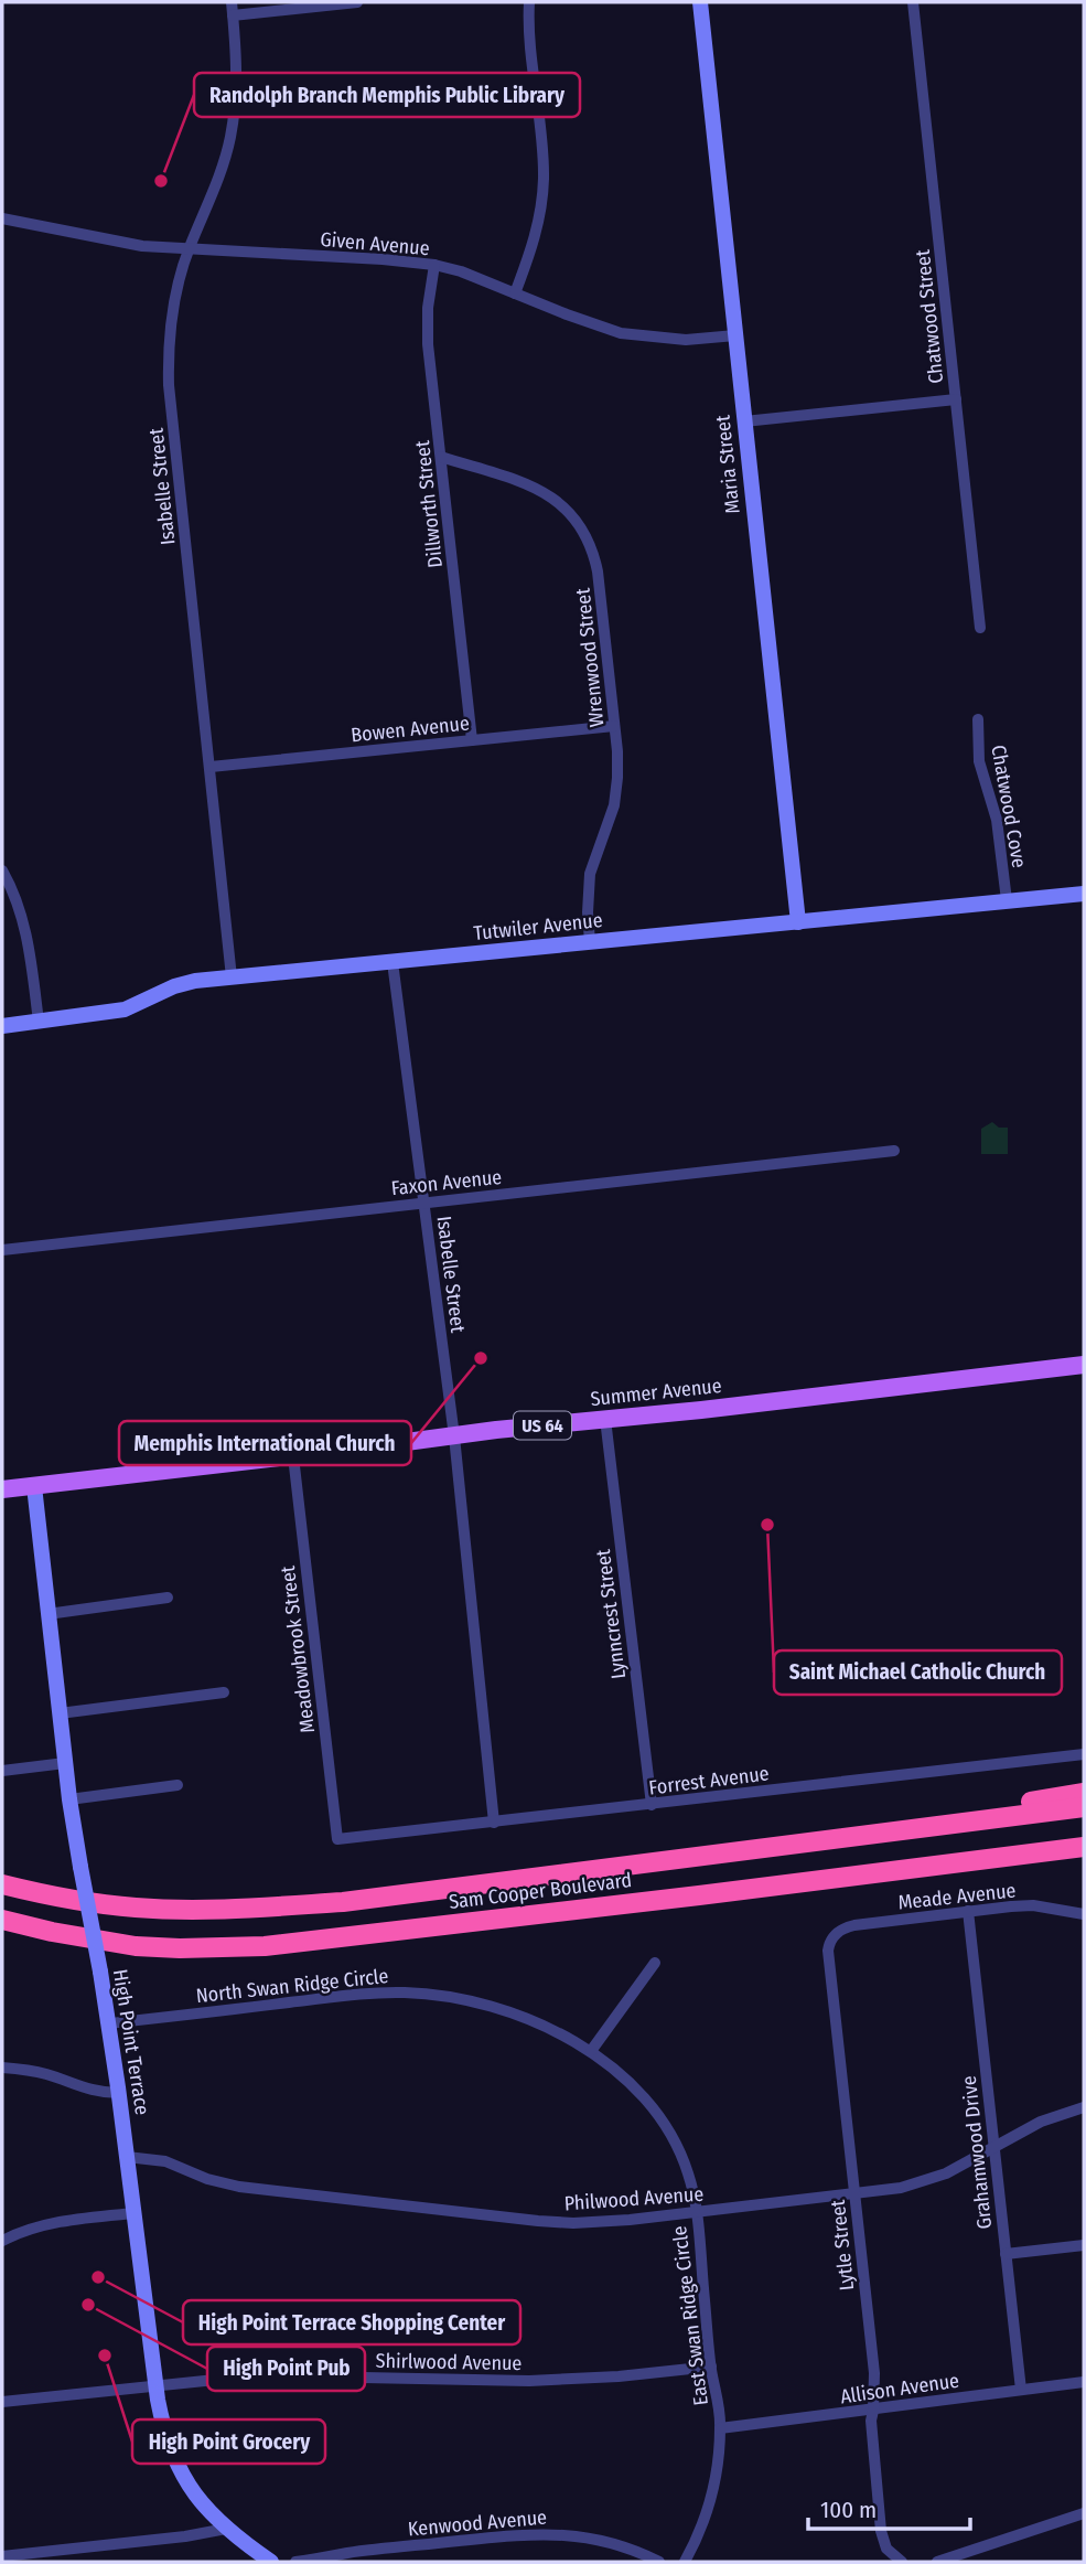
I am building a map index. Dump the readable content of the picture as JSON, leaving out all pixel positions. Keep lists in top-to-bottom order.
{
  "streets": {
    "highway": ["Sam Cooper Boulevard"],
    "main road": ["Summer Avenue", "US 64"],
    "street": [
      "Given Avenue",
      "Chatwood Street",
      "Maria Street",
      "Isabelle Street",
      "Dillworth Street",
      "Wrenwood Street",
      "Bowen Avenue",
      "Chatwood Cove",
      "Tutwiler Avenue",
      "Faxon Avenue",
      "Lynncrest Street",
      "Meadowbrook Street",
      "Forrest Avenue",
      "Meade Avenue",
      "North Swan Ridge Circle",
      "High Point Terrace",
      "Grahamwood Drive",
      "Philwood Avenue",
      "Lytle Street",
      "East Swan Ridge Circle",
      "Shirlwood Avenue",
      "Allison Avenue",
      "Kenwood Avenue"
    ]
  },
  "crossings": [
    ["Given Avenue", "Maria Street"],
    ["Given Avenue", "Isabelle Street"],
    ["Given Avenue", "Dillworth Street"],
    ["Maria Street", "Tutwiler Avenue"],
    ["Isabelle Street", "Bowen Avenue"],
    ["Isabelle Street", "Tutwiler Avenue"],
    ["Isabelle Street", "Faxon Avenue"],
    ["Isabelle Street", "Summer Avenue"],
    ["Isabelle Street", "Forrest Avenue"],
    ["Dillworth Street", "Wrenwood Street"],
    ["Dillworth Street", "Bowen Avenue"],
    ["Wrenwood Street", "Bowen Avenue"],
    ["Wrenwood Street", "Tutwiler Avenue"],
    ["Chatwood Cove", "Tutwiler Avenue"],
    ["Summer Avenue", "Lynncrest Street"],
    ["Summer Avenue", "Meadowbrook Street"],
    ["Summer Avenue", "High Point Terrace"],
    ["Lynncrest Street", "Forrest Avenue"],
    ["Meadowbrook Street", "Forrest Avenue"],
    ["Meade Avenue", "Grahamwood Drive"],
    ["Meade Avenue", "Lytle Street"],
    ["North Swan Ridge Circle", "High Point Terrace"],
    ["North Swan Ridge Circle", "East Swan Ridge Circle"],
    ["High Point Terrace", "Philwood Avenue"],
    ["High Point Terrace", "Shirlwood Avenue"],
    ["Grahamwood Drive", "Philwood Avenue"],
    ["Grahamwood Drive", "Allison Avenue"],
    ["Philwood Avenue", "Lytle Street"],
    ["Philwood Avenue", "East Swan Ridge Circle"],
    ["Lytle Street", "Allison Avenue"],
    ["East Swan Ridge Circle", "Shirlwood Avenue"],
    ["East Swan Ridge Circle", "Allison Avenue"]
  ],
  "places": [
    "Randolph Branch Memphis Public Library",
    "Memphis International Church",
    "Saint Michael Catholic Church",
    "High Point Terrace Shopping Center",
    "High Point Pub",
    "High Point Grocery"
  ],
  "scale_bar": "100 m"
}
